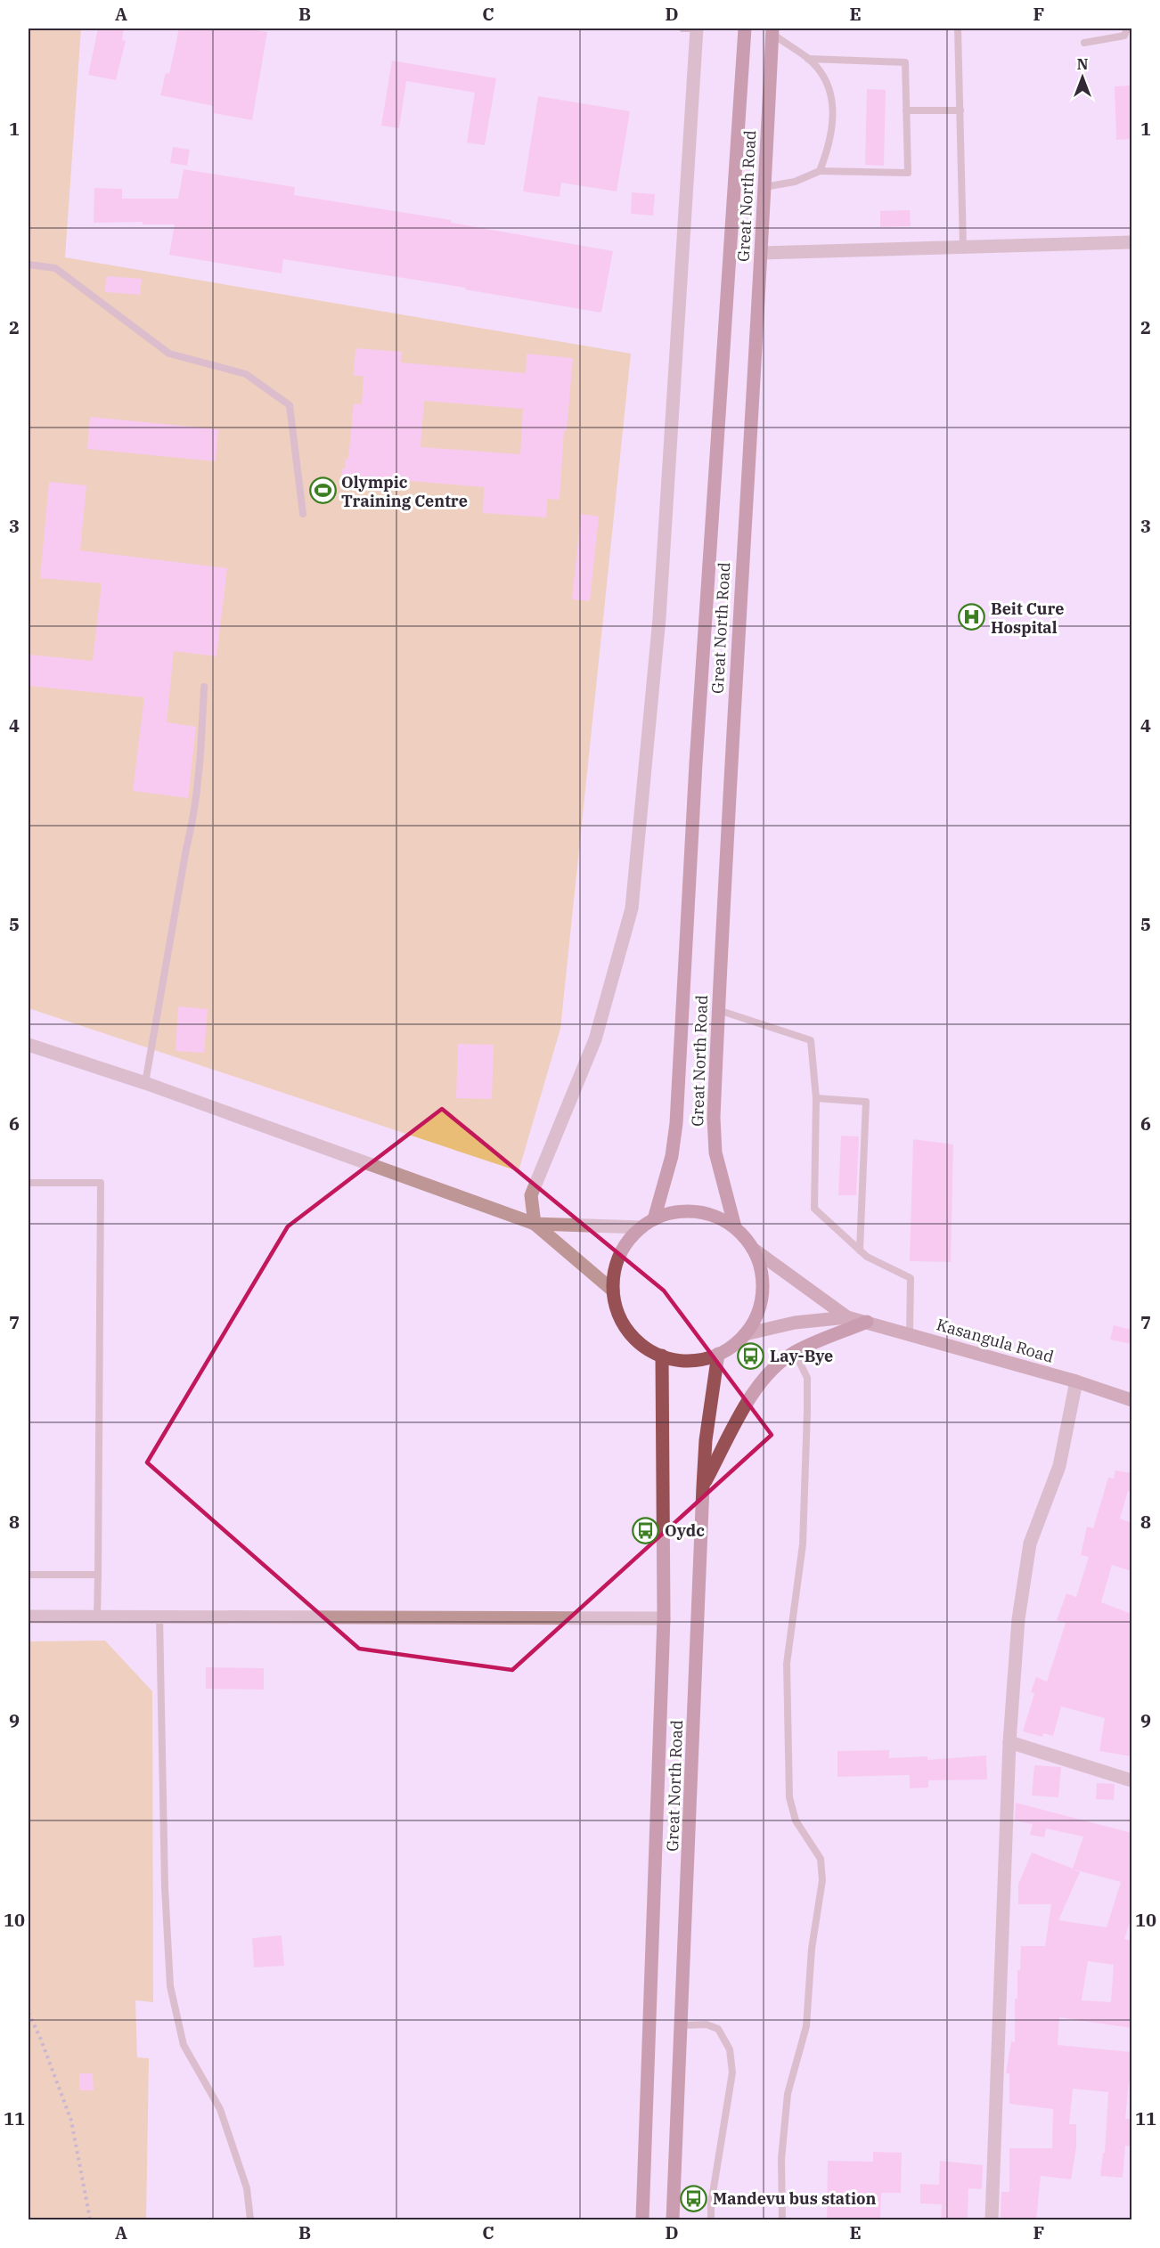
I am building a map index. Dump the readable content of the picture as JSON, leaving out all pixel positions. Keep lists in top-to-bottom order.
{
  "streets": {
    "main road": ["Great North Road", "Kasangula Road"]
  },
  "crossings": [
    ["Great North Road", "Kasangula Road"]
  ],
  "places": {
    "sports": ["Olympic Training Centre"],
    "hospital": ["Beit Cure Hospital"],
    "bus stop": ["Lay-Bye", "Oydc", "Mandevu bus station"]
  },
  "north": "top",
  "grid": {
    "columns": [
      "A",
      "B",
      "C",
      "D",
      "E",
      "F"
    ],
    "rows": [
      "1",
      "2",
      "3",
      "4",
      "5",
      "6",
      "7",
      "8",
      "9",
      "10",
      "11"
    ]
  }
}
